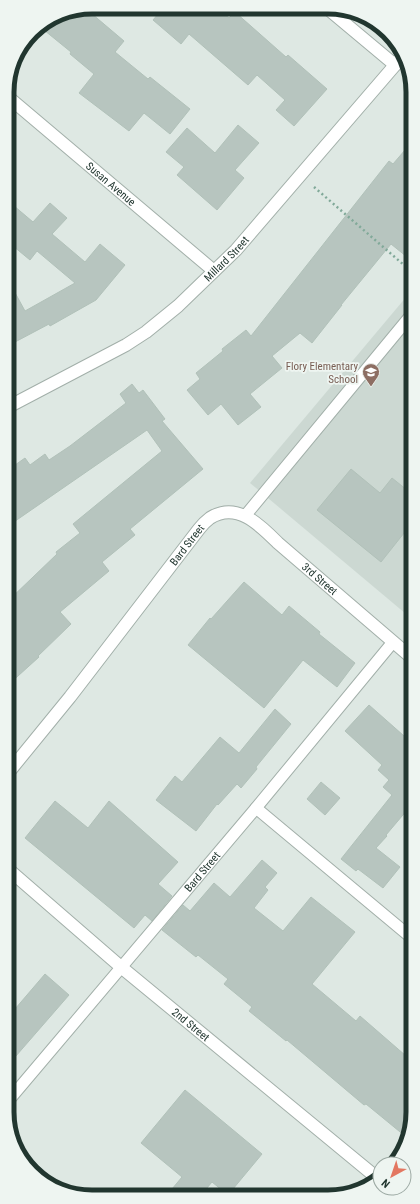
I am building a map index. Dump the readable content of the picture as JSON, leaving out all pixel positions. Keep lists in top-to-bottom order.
{
  "streets": {
    "street": [
      "Susan Avenue",
      "Millard Street",
      "Bard Street",
      "3rd Street",
      "2nd Street"
    ]
  },
  "crossings": [
    ["Susan Avenue", "Millard Street"],
    ["Bard Street", "3rd Street"],
    ["Bard Street", "2nd Street"]
  ],
  "places": {
    "school or university": ["Flory Elementary School"]
  },
  "north": "bottom left"
}
